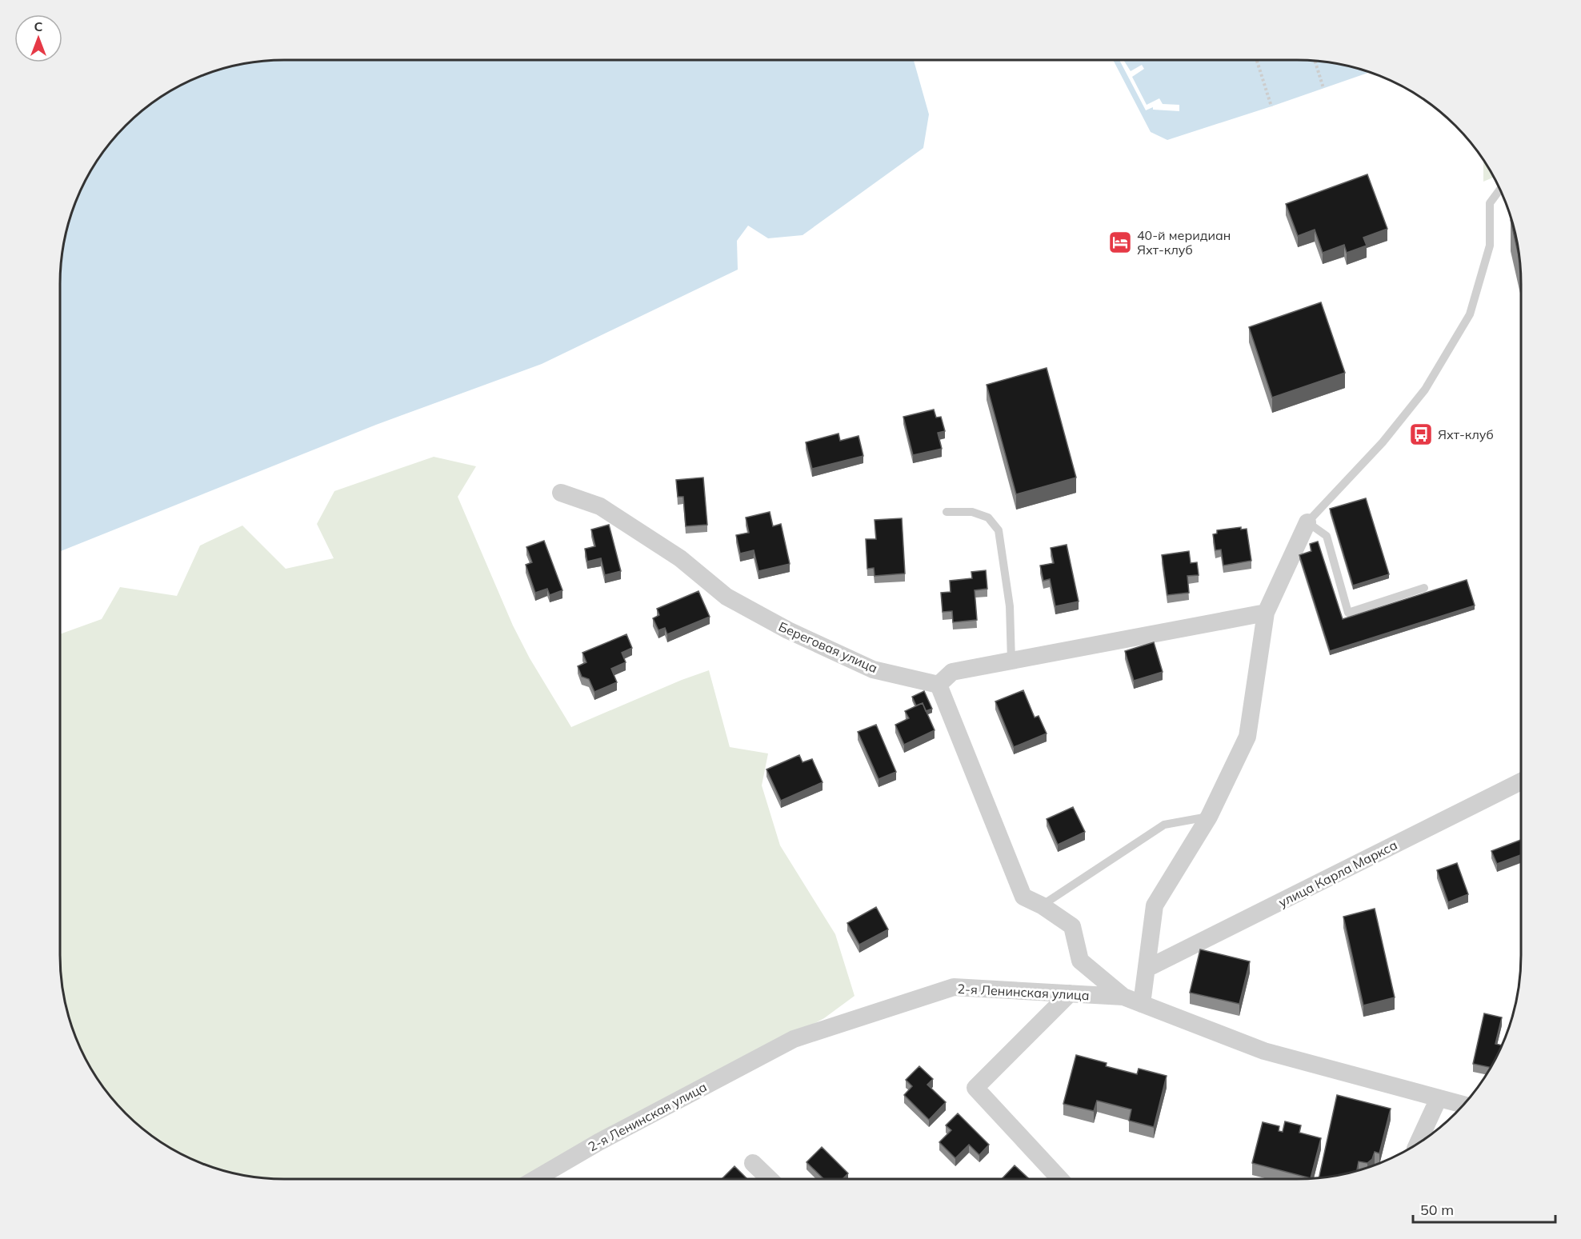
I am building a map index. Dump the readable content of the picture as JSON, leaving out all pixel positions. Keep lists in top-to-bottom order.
{
  "streets": {
    "street": ["Береговая улица", "улица Карла Маркса", "2-я Ленинская улица"]
  },
  "places": {
    "hotel": ["40-й меридиан Яхт-клуб"],
    "bus stop": ["Яхт-клуб"]
  },
  "scale_bar": "50 m",
  "north": "top"
}
